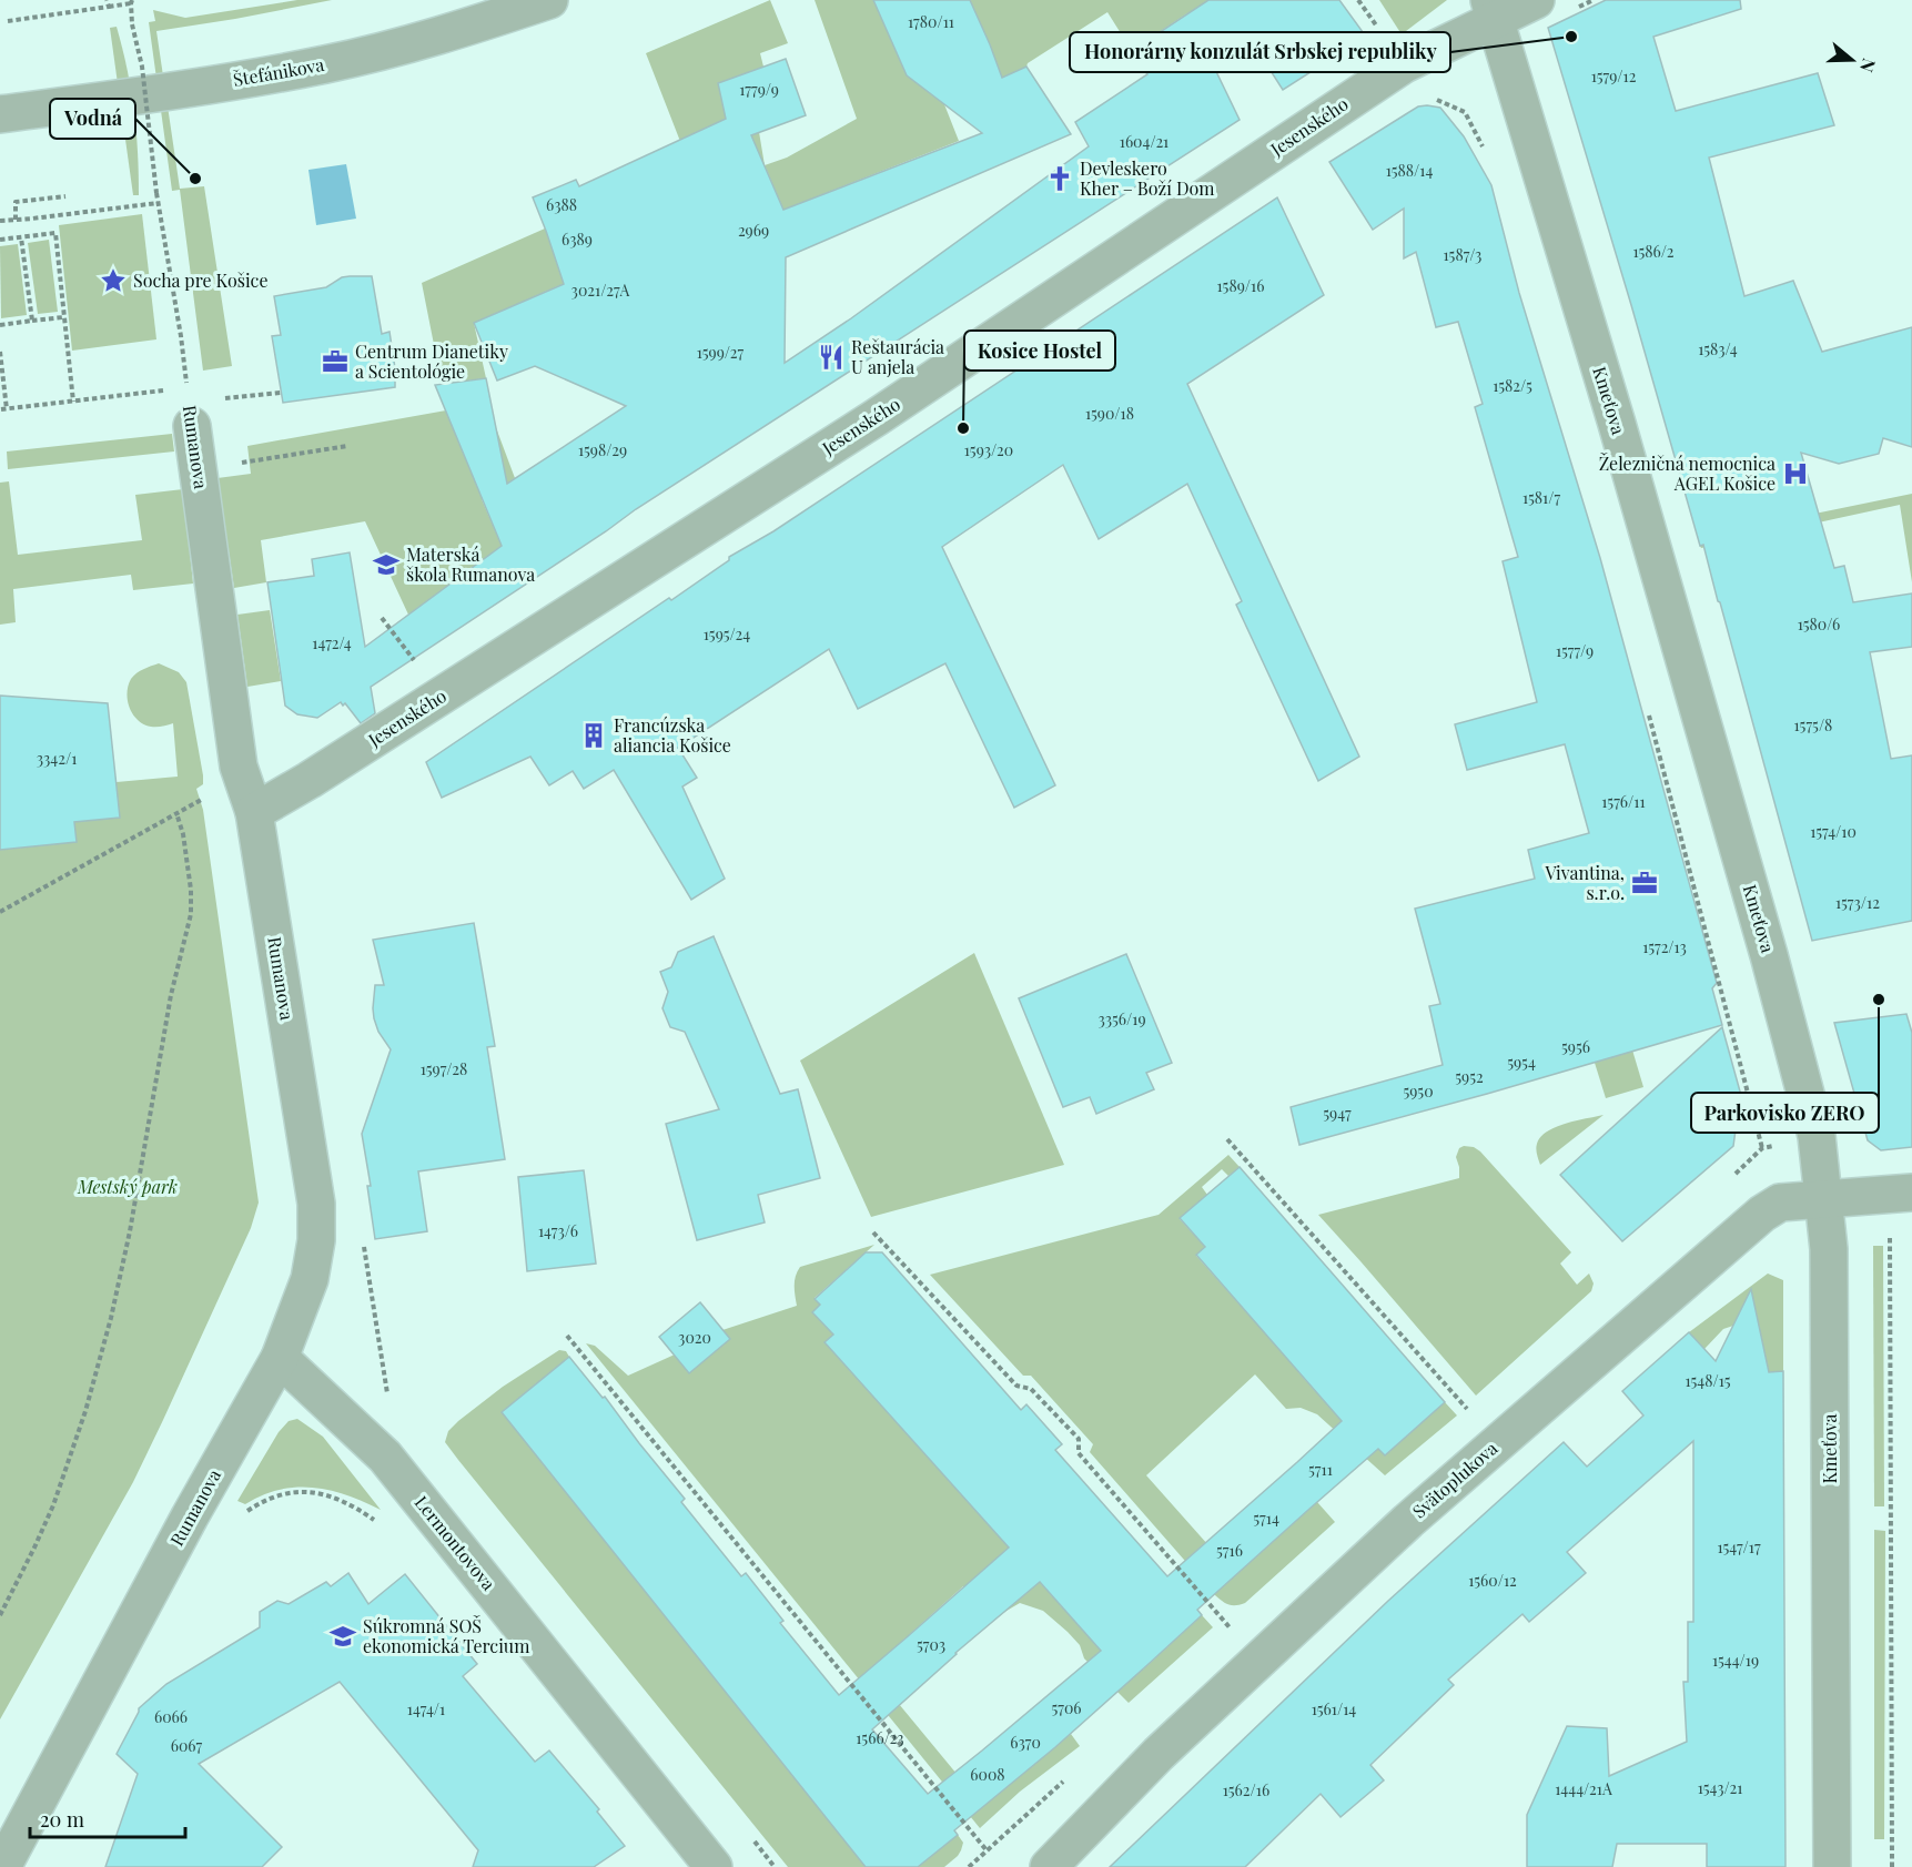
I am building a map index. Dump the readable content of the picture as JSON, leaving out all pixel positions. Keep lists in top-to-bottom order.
{
  "streets": {
    "street": [
      "Štefánikova",
      "Jesenského",
      "Kmeťova",
      "Rumanova",
      "Svätoplukova",
      "Lermontovova"
    ]
  },
  "crossings": [
    ["Jesenského", "Kmeťova"],
    ["Jesenského", "Rumanova"],
    ["Kmeťova", "Svätoplukova"],
    ["Rumanova", "Lermontovova"]
  ],
  "parks": ["Mestský park"],
  "places": {
    "other": [
      "Honorárny konzulát Srbskej republiky",
      "Vodná",
      "Kosice Hostel",
      "Parkovisko ZERO"
    ],
    "church": ["Devleskero Kher – Boží Dom"],
    "place": ["Socha pre Košice"],
    "restaurant": ["Reštaurácia U anjela"],
    "office": ["Centrum Dianetiky a Scientológie", "Vivantina, s.r.o."],
    "hospital": ["Železničná nemocnica AGEL Košice"],
    "school or university": ["Materská škola Rumanova", "Súkromná SOŠ ekonomická Tercium"],
    "building": ["Francúzska aliancia Košice"]
  },
  "house_numbers": [
    "1780/11",
    "1579/12",
    "1779/9",
    "1604/21",
    "1588/14",
    "6388",
    "2969",
    "6389",
    "1586/2",
    "1587/3",
    "1589/16",
    "3021/27A",
    "1583/4",
    "1599/27",
    "1582/5",
    "1590/18",
    "1598/29",
    "1593/20",
    "1581/7",
    "1580/6",
    "1595/24",
    "1472/4",
    "1577/9",
    "1575/8",
    "3342/1",
    "1576/11",
    "1574/10",
    "1573/12",
    "1572/13",
    "3356/19",
    "5956",
    "5954",
    "1597/28",
    "5952",
    "5950",
    "5947",
    "1473/6",
    "3020",
    "1548/15",
    "5711",
    "5714",
    "1547/17",
    "5716",
    "1560/12",
    "5703",
    "1544/19",
    "5706",
    "1474/1",
    "1561/14",
    "6066",
    "1566/23",
    "6370",
    "6067",
    "6008",
    "1543/21",
    "1444/21A",
    "1562/16"
  ],
  "scale_bar": "20 m",
  "north": "right"
}
